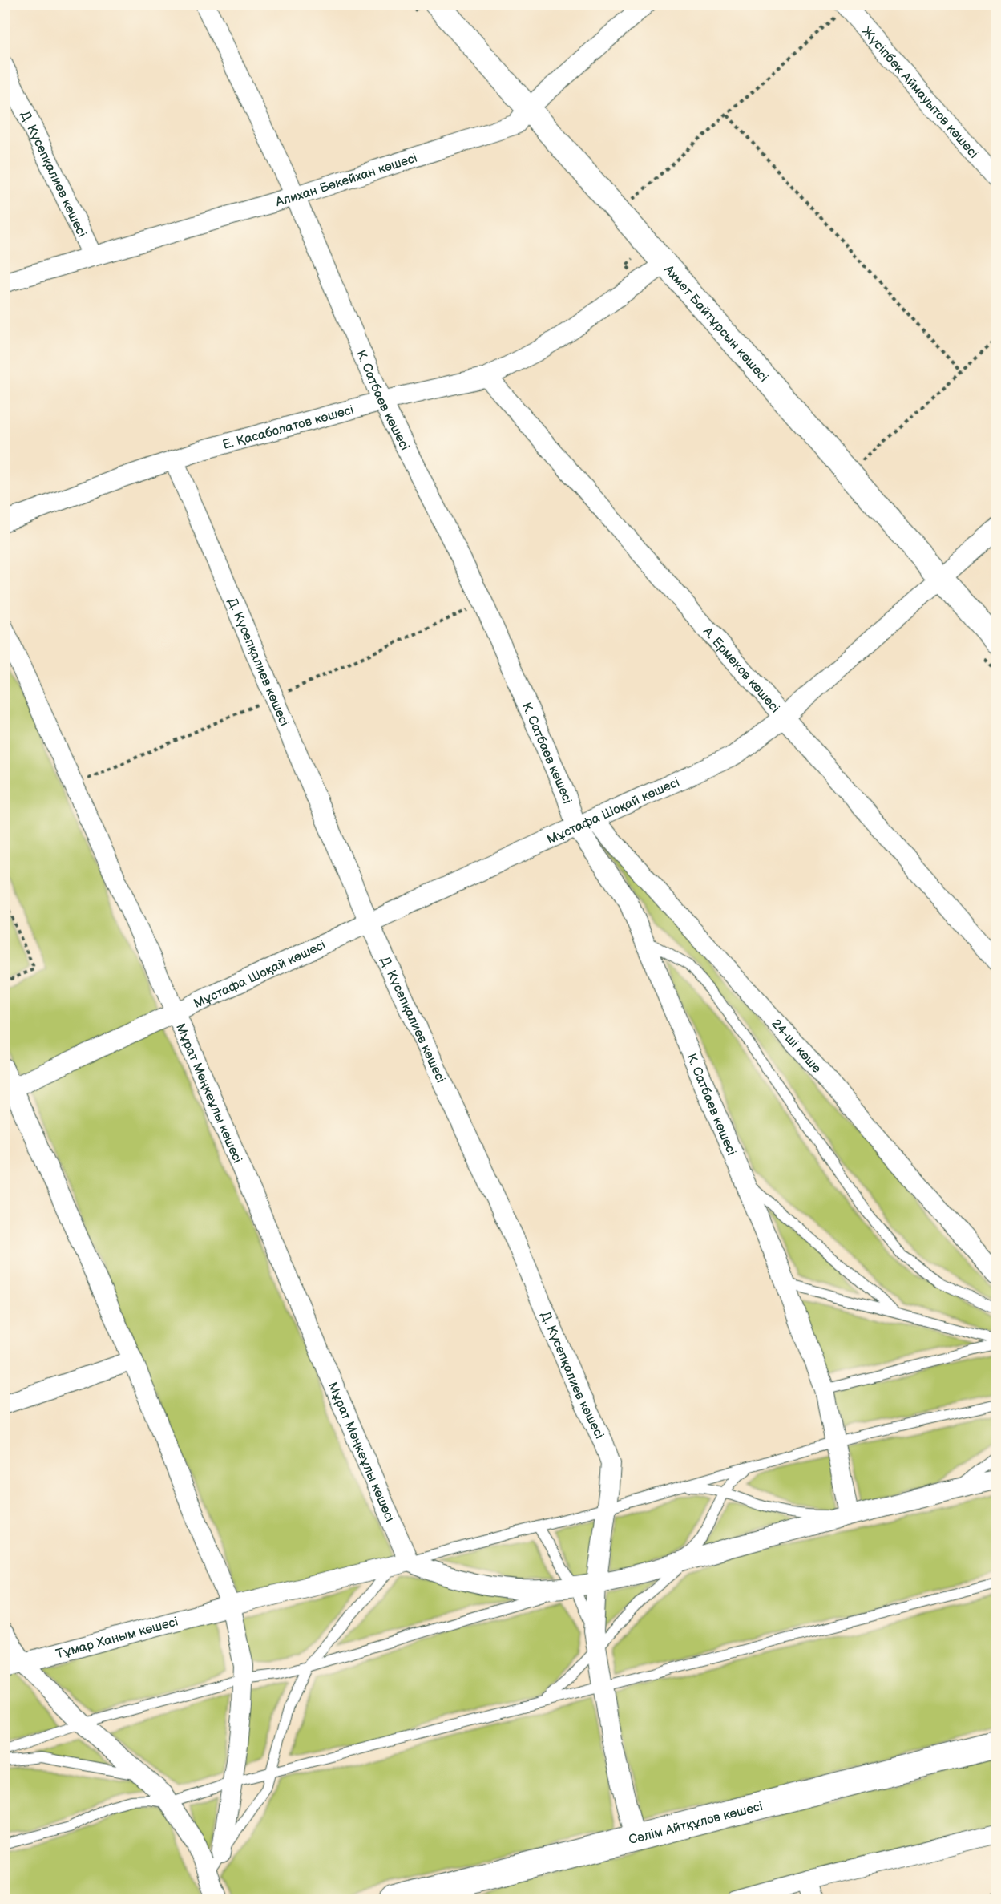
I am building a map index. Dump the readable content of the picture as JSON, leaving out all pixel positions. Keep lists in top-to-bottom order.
{
  "streets": {
    "highway": ["Сәлім Айтқұлов көшесі"],
    "street": [
      "Жүсіпбек Аймауытов көшесі",
      "Д. Күсепқалиев көшесі",
      "Алихан Бөкейхан көшесі",
      "Ахмет Байтұрсын көшесі",
      "К. Сатбаев көшесі",
      "Е. Қасаболатов көшесі",
      "А. Ермеков көшесі",
      "Мұстафа Шоқай көшесі",
      "24-ші көше",
      "Мұрат Мөңкеұлы көшесі",
      "Тұмар Ханым көшесі"
    ]
  },
  "crossings": [
    ["Д. Күсепқалиев көшесі", "Алихан Бөкейхан көшесі"],
    ["Д. Күсепқалиев көшесі", "Е. Қасаболатов көшесі"],
    ["Д. Күсепқалиев көшесі", "Мұстафа Шоқай көшесі"],
    ["Д. Күсепқалиев көшесі", "Сәлім Айтқұлов көшесі"],
    ["Алихан Бөкейхан көшесі", "Ахмет Байтұрсын көшесі"],
    ["Алихан Бөкейхан көшесі", "К. Сатбаев көшесі"],
    ["Ахмет Байтұрсын көшесі", "Е. Қасаболатов көшесі"],
    ["Ахмет Байтұрсын көшесі", "Мұстафа Шоқай көшесі"],
    ["К. Сатбаев көшесі", "Е. Қасаболатов көшесі"],
    ["К. Сатбаев көшесі", "Мұстафа Шоқай көшесі"],
    ["К. Сатбаев көшесі", "24-ші көше"],
    ["Е. Қасаболатов көшесі", "А. Ермеков көшесі"],
    ["А. Ермеков көшесі", "Мұстафа Шоқай көшесі"],
    ["Мұстафа Шоқай көшесі", "24-ші көше"],
    ["Мұстафа Шоқай көшесі", "Мұрат Мөңкеұлы көшесі"],
    ["Мұрат Мөңкеұлы көшесі", "Тұмар Ханым көшесі"]
  ]
}
